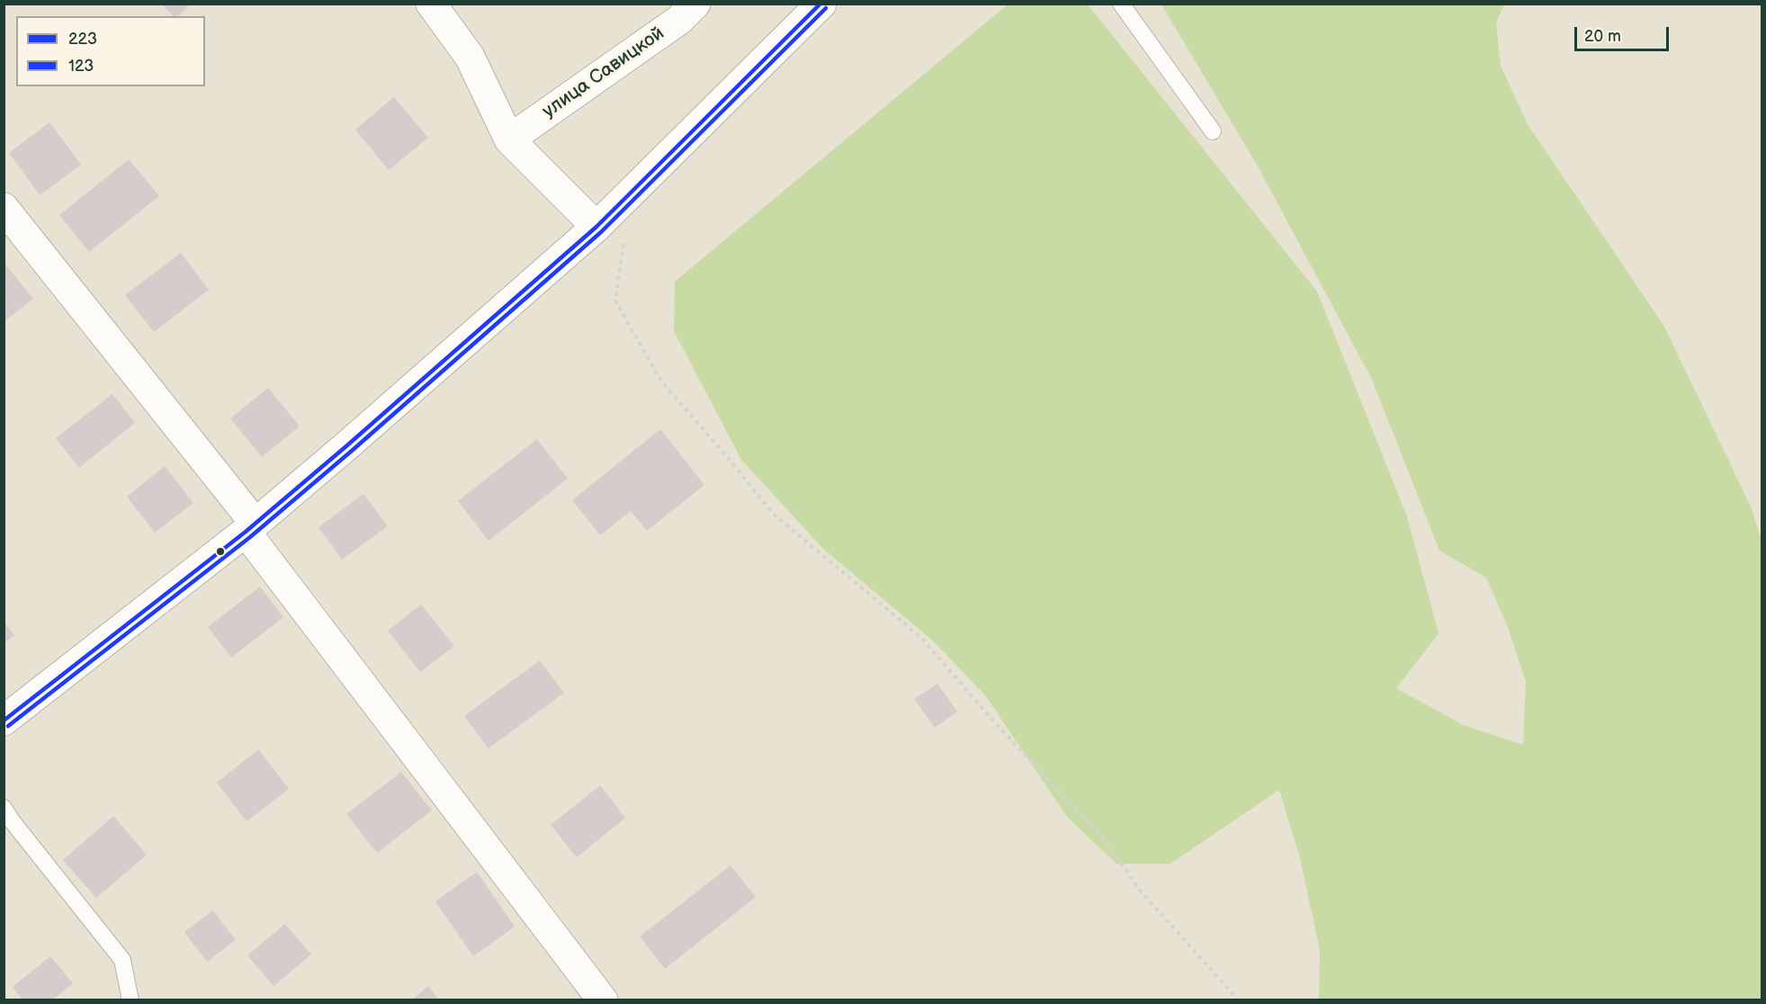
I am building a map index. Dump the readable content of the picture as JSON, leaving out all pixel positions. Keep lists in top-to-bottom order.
{
  "streets": {
    "street": ["улица Савицкой"]
  },
  "lines": ["transit line 223", "transit line 123"],
  "legend": ["223", "123"],
  "scale_bar": "20 m"
}
